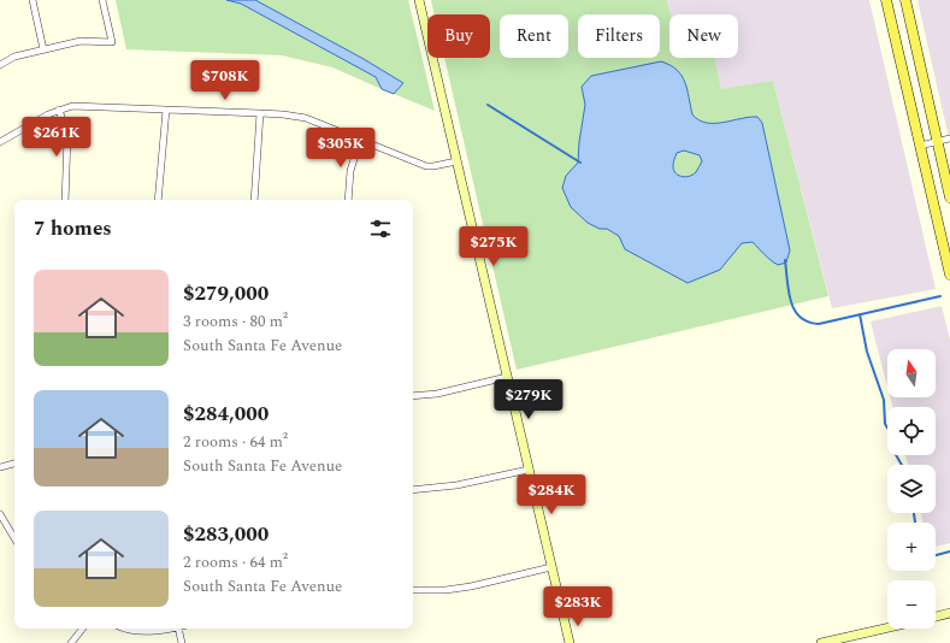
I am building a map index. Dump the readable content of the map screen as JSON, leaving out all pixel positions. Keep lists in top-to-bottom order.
{
  "north": "top",
  "page": {
    "chip": [
      "Buy",
      "Rent",
      "Filters",
      "New"
    ],
    "price": [
      "$708K",
      "$261K",
      "$305K",
      "$275K",
      "$279K",
      "$284K",
      "$283K"
    ],
    "heading": "7 homes",
    "list": [
      {
        "name": "$279,000",
        "note": "3 rooms · 80 m² · South Santa Fe Avenue"
      },
      {
        "name": "$284,000",
        "note": "2 rooms · 64 m² · South Santa Fe Avenue"
      },
      {
        "name": "$283,000",
        "note": "2 rooms · 64 m² · South Santa Fe Avenue"
      }
    ],
    "map_buttons": ["+", "−"]
  }
}
